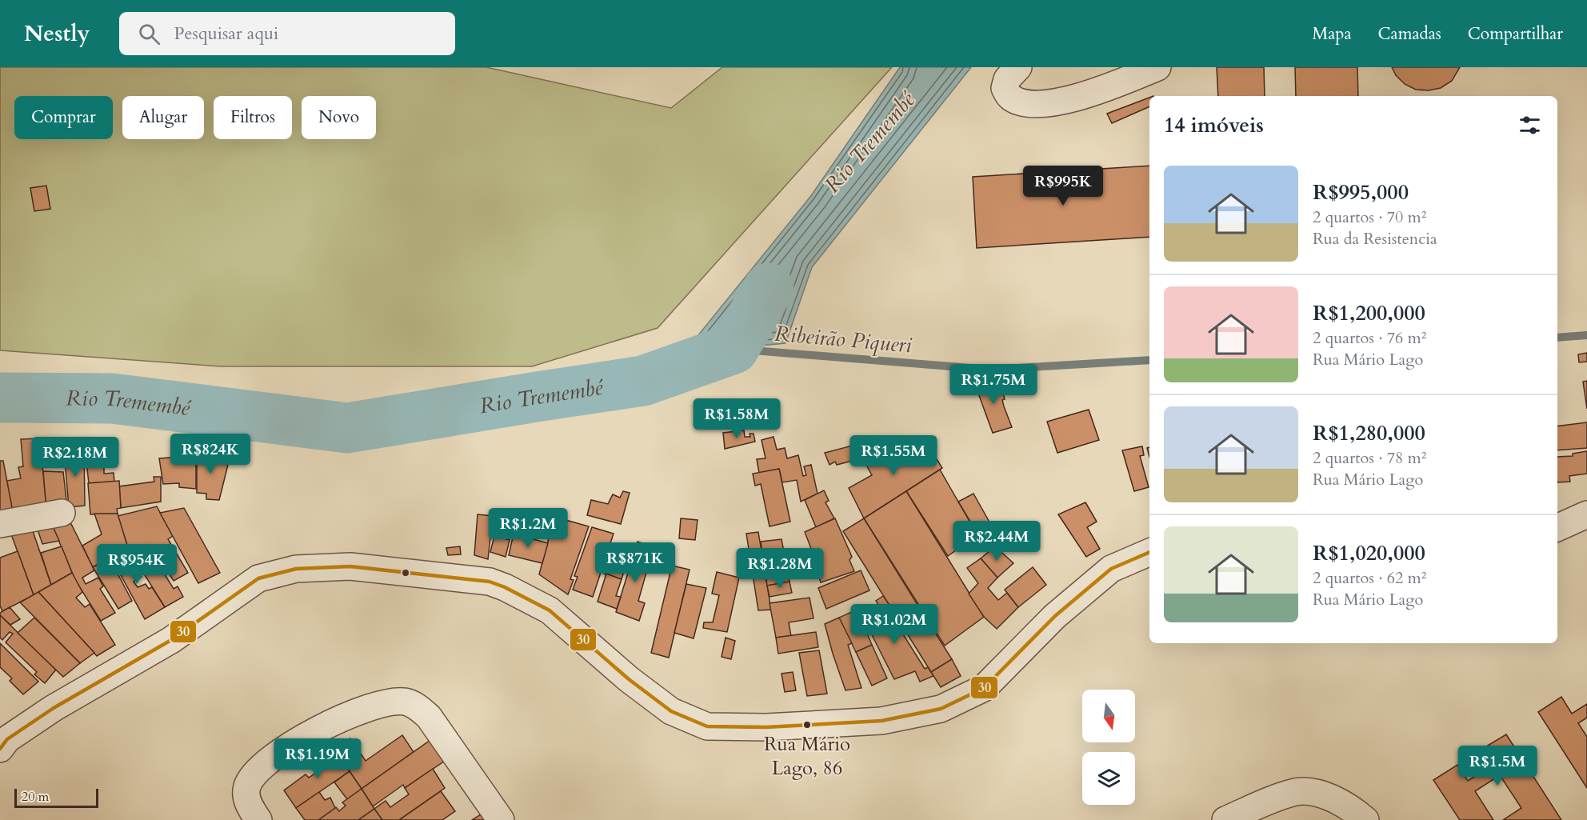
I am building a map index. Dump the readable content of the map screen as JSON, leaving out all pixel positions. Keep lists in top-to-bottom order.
{
  "water": ["Rio Tremembé", "Ribeirão Piqueri"],
  "places": ["Rua Mário Lago, 86"],
  "lines": ["transit line 30"],
  "scale_bar": "20 m",
  "north": "bottom",
  "page": {
    "header": "Nestly",
    "search": "Pesquisar aqui",
    "nav": ["Mapa", "Camadas", "Compartilhar"],
    "chip": [
      "Comprar",
      "Alugar",
      "Filtros",
      "Novo"
    ],
    "heading": "14 imóveis",
    "list": [
      {
        "name": "R$995,000",
        "note": "2 quartos · 70 m² · Rua da Resistencia"
      },
      {
        "name": "R$1,200,000",
        "note": "2 quartos · 76 m² · Rua Mário Lago"
      },
      {
        "name": "R$1,280,000",
        "note": "2 quartos · 78 m² · Rua Mário Lago"
      },
      {
        "name": "R$1,020,000",
        "note": "2 quartos · 62 m² · Rua Mário Lago"
      }
    ],
    "price": [
      "R$995K",
      "R$1.75M",
      "R$1.58M",
      "R$824K",
      "R$1.55M",
      "R$2.18M",
      "R$1.2M",
      "R$2.44M",
      "R$871K",
      "R$954K",
      "R$1.28M",
      "R$1.02M",
      "R$1.19M",
      "R$1.5M"
    ],
    "scale": "20 m"
  }
}
